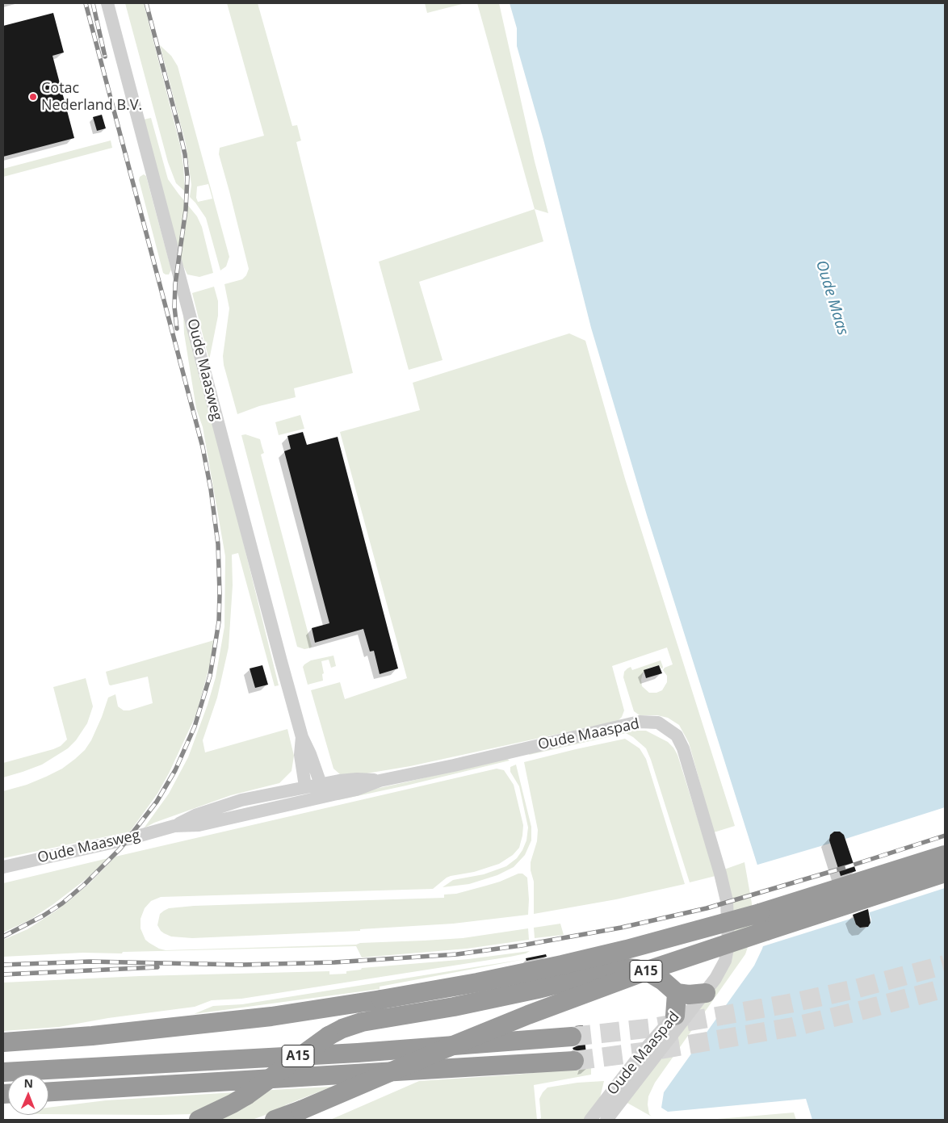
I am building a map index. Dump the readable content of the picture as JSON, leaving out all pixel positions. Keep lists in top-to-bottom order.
{
  "streets": {
    "highway": ["A15"],
    "street": ["Oude Maasweg", "Oude Maaspad"]
  },
  "crossings": [
    ["Oude Maasweg", "Oude Maaspad"],
    ["Oude Maaspad", "A15"]
  ],
  "water": ["Oude Maas"],
  "places": ["Cotac Nederland B.V."],
  "north": "top"
}
